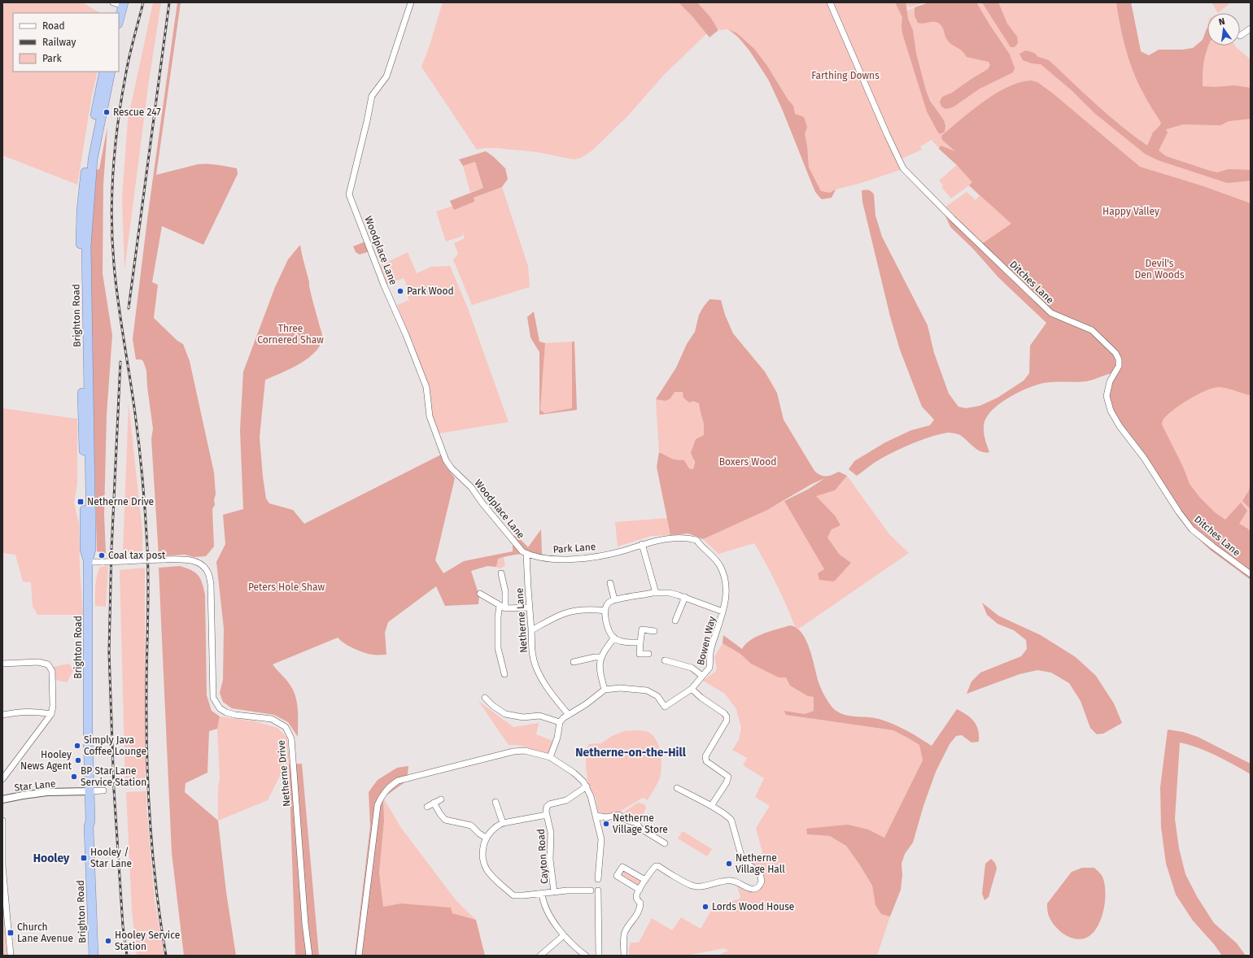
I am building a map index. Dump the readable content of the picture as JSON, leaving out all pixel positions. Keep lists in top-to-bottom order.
{
  "streets": {
    "highway": ["Brighton Road"],
    "street": [
      "Woodplace Lane",
      "Ditches Lane",
      "Park Lane",
      "Netherne Lane",
      "Bowen Way",
      "Netherne Drive",
      "Star Lane",
      "Cayton Road"
    ]
  },
  "crossings": [
    ["Woodplace Lane", "Park Lane"],
    ["Woodplace Lane", "Netherne Lane"],
    ["Brighton Road", "Netherne Drive"],
    ["Brighton Road", "Star Lane"],
    ["Park Lane", "Netherne Lane"],
    ["Park Lane", "Bowen Way"]
  ],
  "districts": ["Netherne-on-the-Hill", "Hooley"],
  "parks": [
    "Farthing Downs",
    "Happy Valley",
    "Devil's Den Woods",
    "Three Cornered Shaw",
    "Boxers Wood",
    "Peters Hole Shaw"
  ],
  "places": {
    "other": [
      "Rescue 247",
      "Park Wood",
      "Coal tax post",
      "Simply Java Coffee Lounge",
      "Hooley News Agent",
      "BP Star Lane Service Station",
      "Netherne Village Store",
      "Netherne Village Hall",
      "Lords Wood House",
      "Hooley Service Station"
    ],
    "transit": ["Netherne Drive", "Hooley / Star Lane", "Church Lane Avenue"]
  },
  "legend": ["Road", "Railway", "Park"],
  "north": "top"
}
